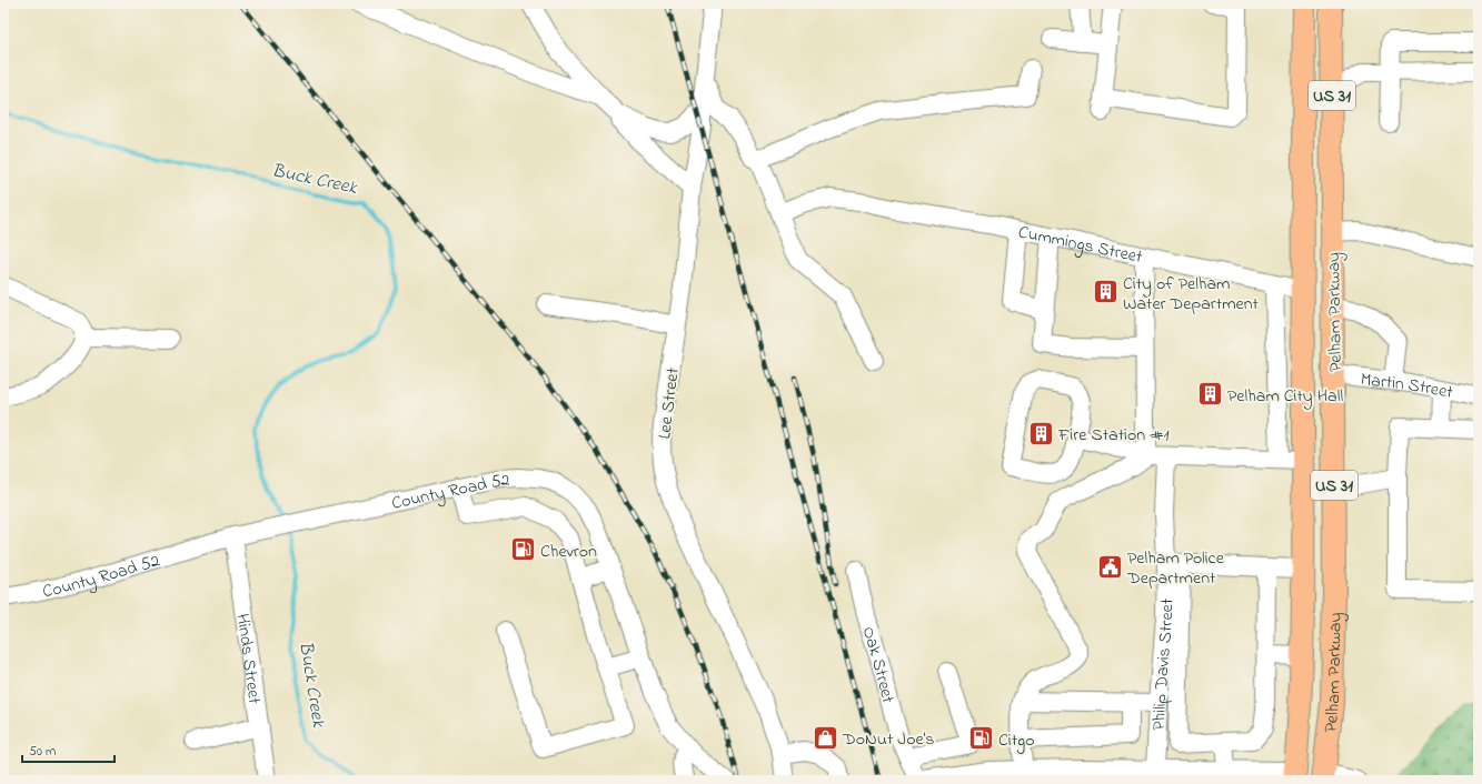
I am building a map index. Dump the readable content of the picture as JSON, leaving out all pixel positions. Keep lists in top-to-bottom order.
{
  "streets": {
    "main road": ["US 31", "Pelham Parkway"],
    "street": [
      "Cummings Street",
      "Martin Street",
      "Lee Street",
      "County Road 52",
      "Hinds Street",
      "Oak Street",
      "Philip Davis Street"
    ]
  },
  "crossings": [
    ["Cummings Street", "Pelham Parkway"],
    ["Pelham Parkway", "Martin Street"],
    ["County Road 52", "Hinds Street"]
  ],
  "water": ["Buck Creek"],
  "places": {
    "building": ["City of Pelham Water Department", "Pelham City Hall", "Fire Station #1"],
    "fuel station": ["Chevron", "Citgo"],
    "public building": ["Pelham Police Department"],
    "shop": ["DoNut Joe's"]
  },
  "scale_bar": "50 m"
}
